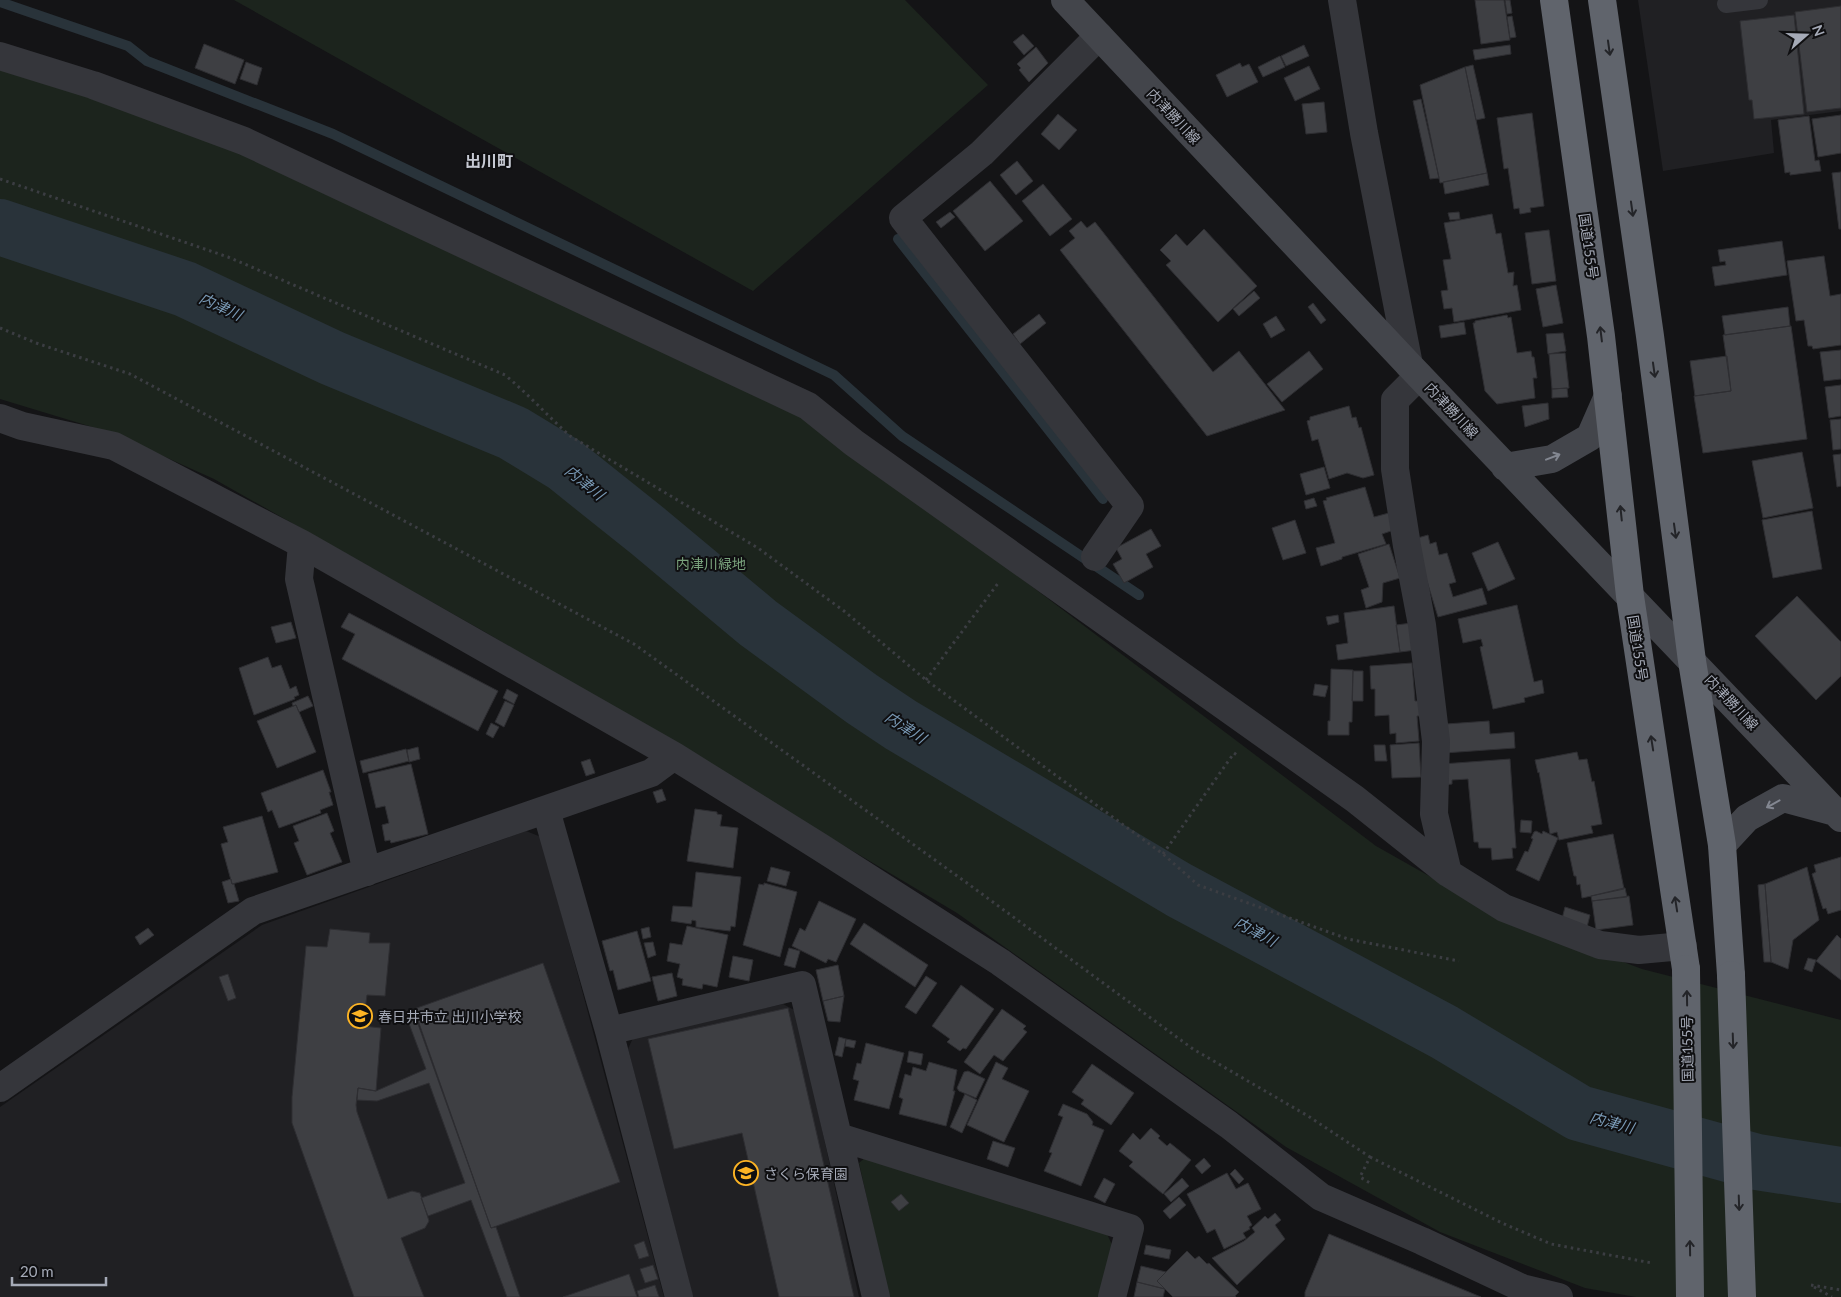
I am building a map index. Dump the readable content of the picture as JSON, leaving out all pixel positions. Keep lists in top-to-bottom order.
{
  "streets": {
    "highway": ["国道155号"],
    "main road": ["内津勝川線"]
  },
  "crossings": [
    ["内津勝川線", "国道155号"]
  ],
  "districts": ["出川町"],
  "water": ["内津川"],
  "parks": ["内津川緑地"],
  "places": {
    "school or university": ["春日井市立 出川小学校", "さくら保育園"]
  },
  "scale_bar": "20 m",
  "north": "right"
}
